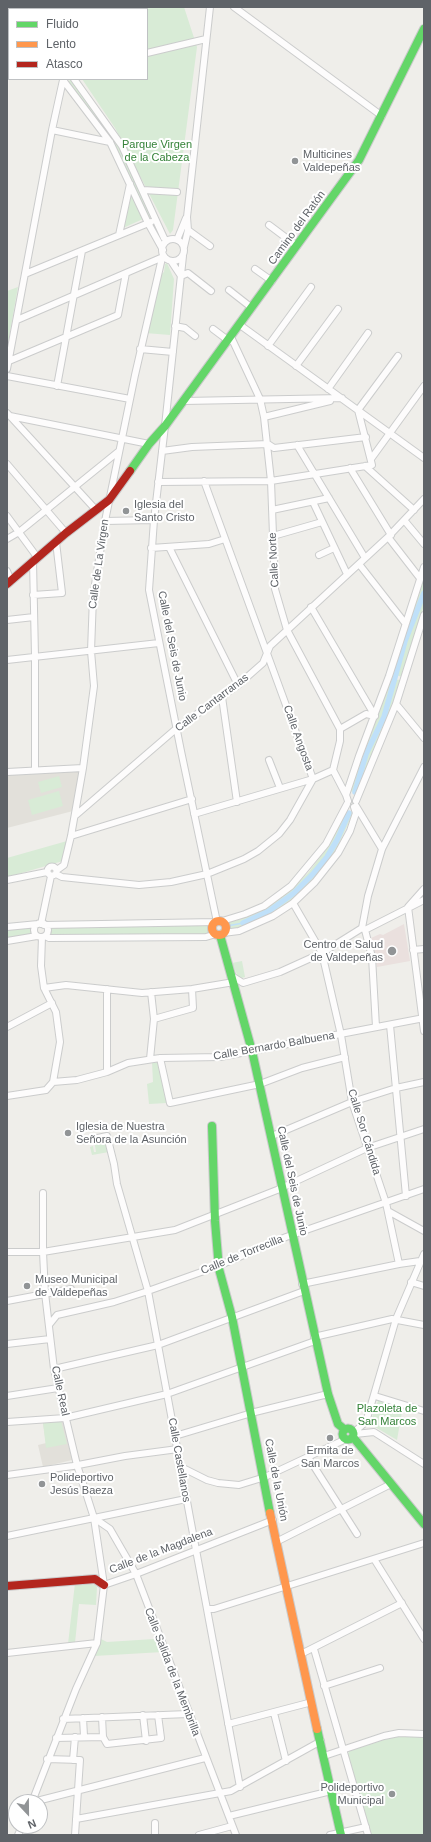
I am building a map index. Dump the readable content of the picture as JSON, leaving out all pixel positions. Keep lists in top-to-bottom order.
{
  "streets": {
    "street": [
      "Camino del Ratón",
      "Calle Norte",
      "Calle de La Virgen",
      "Calle del Seis de Junio",
      "Calle Cantarranas",
      "Calle Angosta",
      "Calle Bernardo Balbuena",
      "Calle Sor Cándida",
      "Calle de Torrecilla",
      "Calle Real",
      "Calle Castellanos",
      "Calle de la Unión",
      "Calle de la Magdalena",
      "Calle Salida de la Membrilla"
    ]
  },
  "crossings": [
    ["Camino del Ratón", "Calle Norte"],
    ["Camino del Ratón", "Calle de La Virgen"],
    ["Camino del Ratón", "Calle del Seis de Junio"],
    ["Calle Norte", "Calle Cantarranas"],
    ["Calle de La Virgen", "Calle del Seis de Junio"],
    ["Calle de La Virgen", "Calle Cantarranas"],
    ["Calle de La Virgen", "Calle Angosta"],
    ["Calle del Seis de Junio", "Calle Cantarranas"],
    ["Calle del Seis de Junio", "Calle Angosta"],
    ["Calle del Seis de Junio", "Calle Bernardo Balbuena"],
    ["Calle del Seis de Junio", "Calle de Torrecilla"],
    ["Calle Cantarranas", "Calle Angosta"],
    ["Calle Bernardo Balbuena", "Calle Sor Cándida"],
    ["Calle Sor Cándida", "Calle de Torrecilla"],
    ["Calle de Torrecilla", "Calle Castellanos"],
    ["Calle de Torrecilla", "Calle de la Unión"],
    ["Calle Real", "Calle de la Magdalena"],
    ["Calle Real", "Calle Salida de la Membrilla"],
    ["Calle Castellanos", "Calle de la Magdalena"],
    ["Calle de la Unión", "Calle de la Magdalena"],
    ["Calle de la Magdalena", "Calle Salida de la Membrilla"]
  ],
  "parks": ["Parque Virgen de la Cabeza", "Plazoleta de San Marcos"],
  "places": [
    "Multicines Valdepeñas",
    "Iglesia del Santo Cristo",
    "Centro de Salud de Valdepeñas",
    "Iglesia de Nuestra Señora de la Asunción",
    "Museo Municipal de Valdepeñas",
    "Ermita de San Marcos",
    "Polideportivo Jesús Baeza",
    "Polideportivo Municipal"
  ],
  "legend": ["Fluido", "Lento", "Atasco"],
  "north": "bottom"
}
